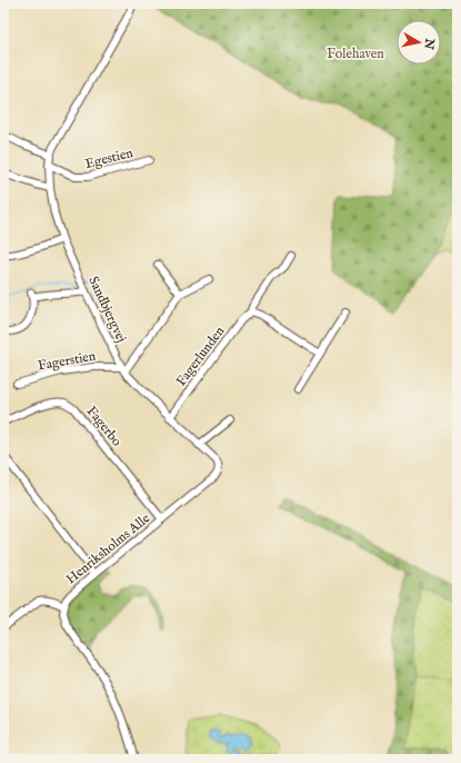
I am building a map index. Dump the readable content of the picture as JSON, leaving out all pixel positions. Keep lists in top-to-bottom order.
{
  "streets": {
    "street": [
      "Egestien",
      "Sandbjergvej",
      "Fagerlunden",
      "Fagerstien",
      "Fagerbo",
      "Henriksholms Alle"
    ]
  },
  "crossings": [
    ["Egestien", "Sandbjergvej"],
    ["Sandbjergvej", "Fagerlunden"],
    ["Sandbjergvej", "Fagerstien"],
    ["Sandbjergvej", "Henriksholms Alle"],
    ["Fagerbo", "Henriksholms Alle"]
  ],
  "parks": ["Folehaven"],
  "north": "right"
}
